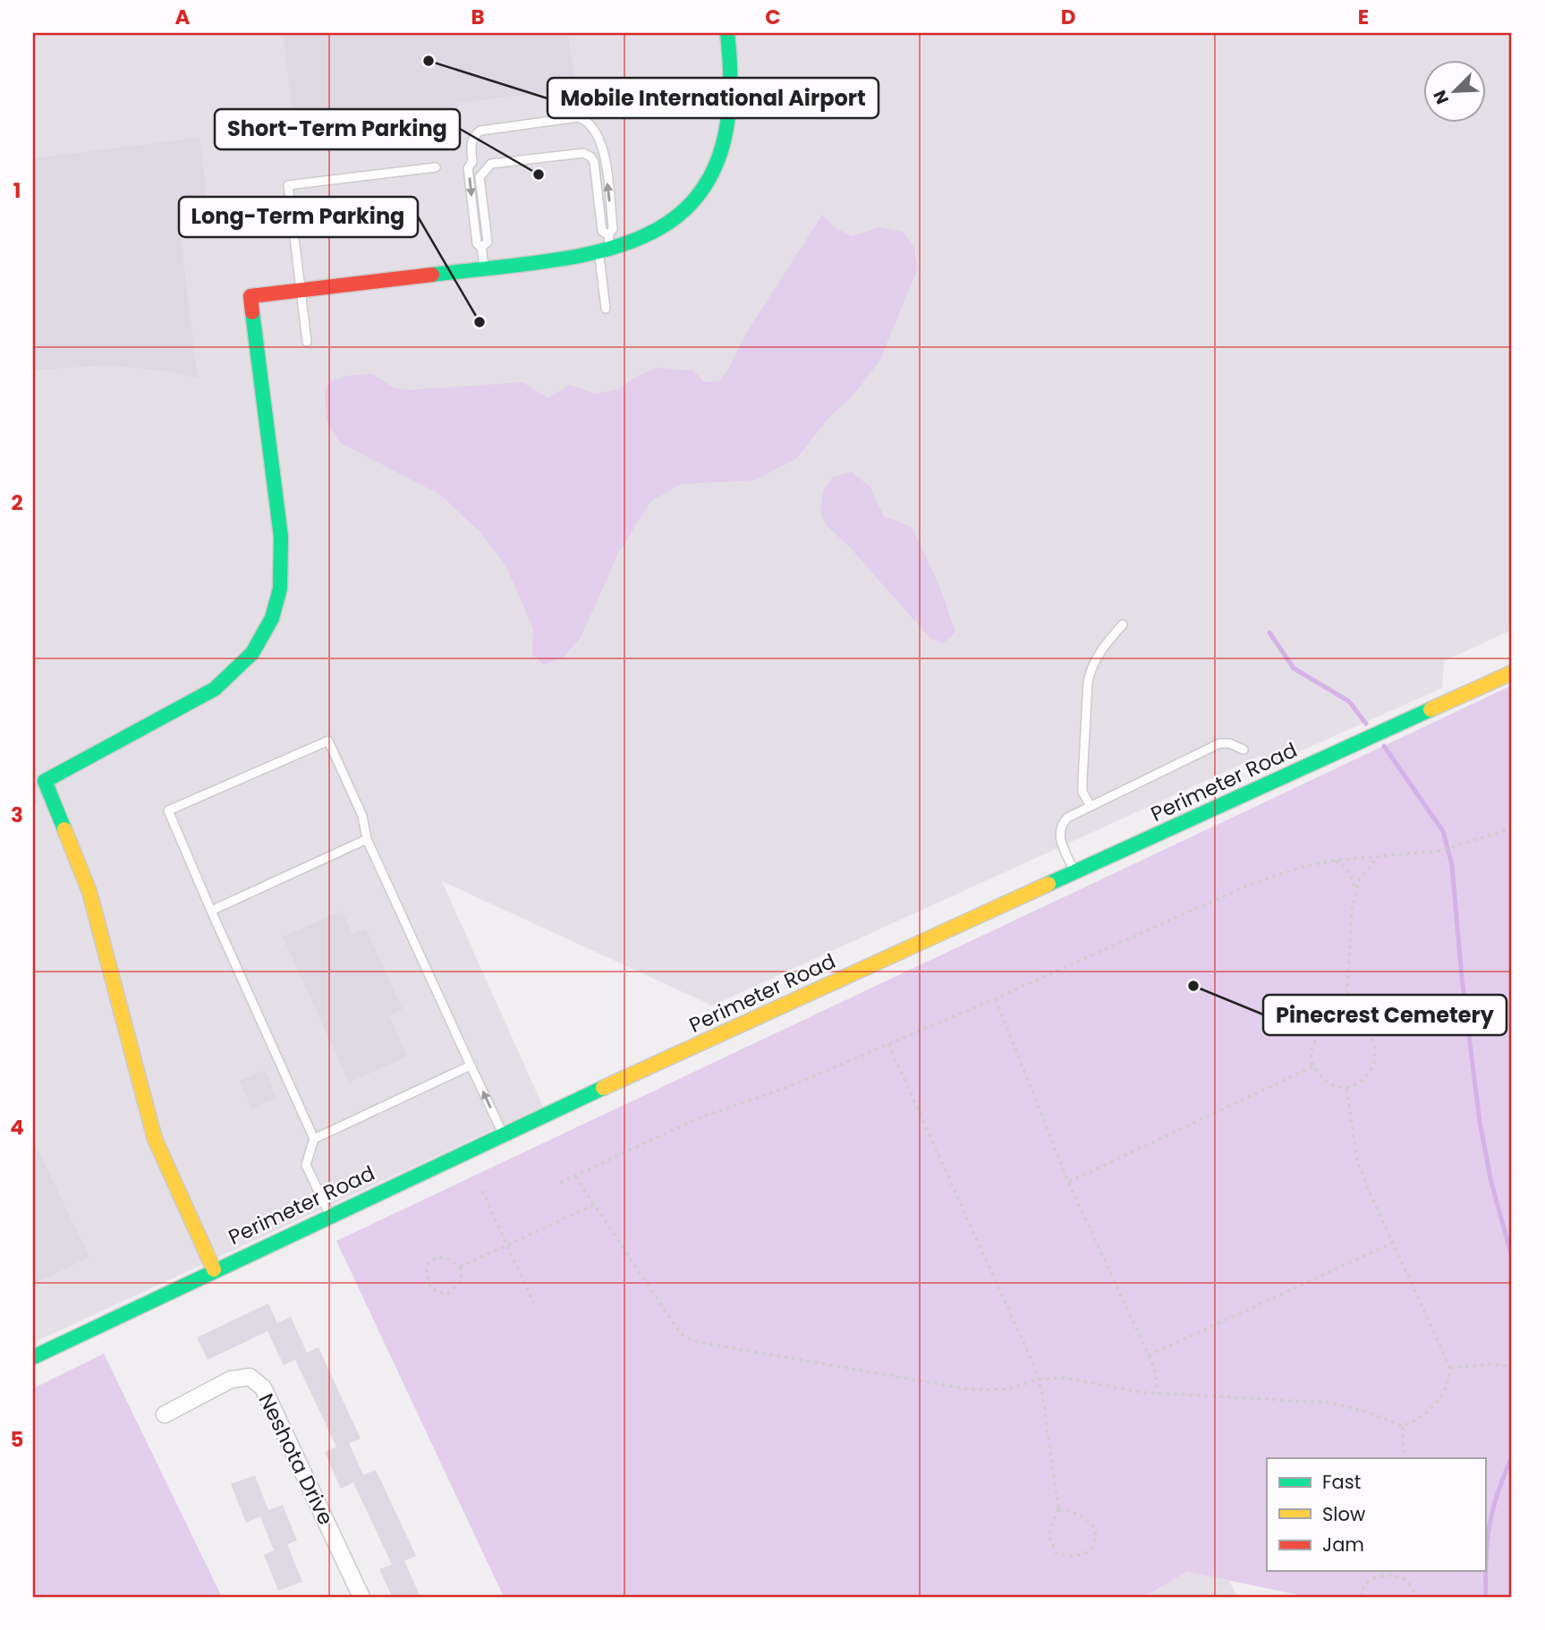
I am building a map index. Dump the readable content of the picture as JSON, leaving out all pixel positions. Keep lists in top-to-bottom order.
{
  "streets": {
    "street": ["Perimeter Road", "Neshota Drive"]
  },
  "places": [
    "Mobile International Airport",
    "Short-Term Parking",
    "Long-Term Parking",
    "Pinecrest Cemetery"
  ],
  "legend": ["Fast", "Slow", "Jam"],
  "north": "bottom left",
  "grid": {
    "columns": [
      "A",
      "B",
      "C",
      "D",
      "E"
    ],
    "rows": [
      "1",
      "2",
      "3",
      "4",
      "5"
    ]
  }
}
